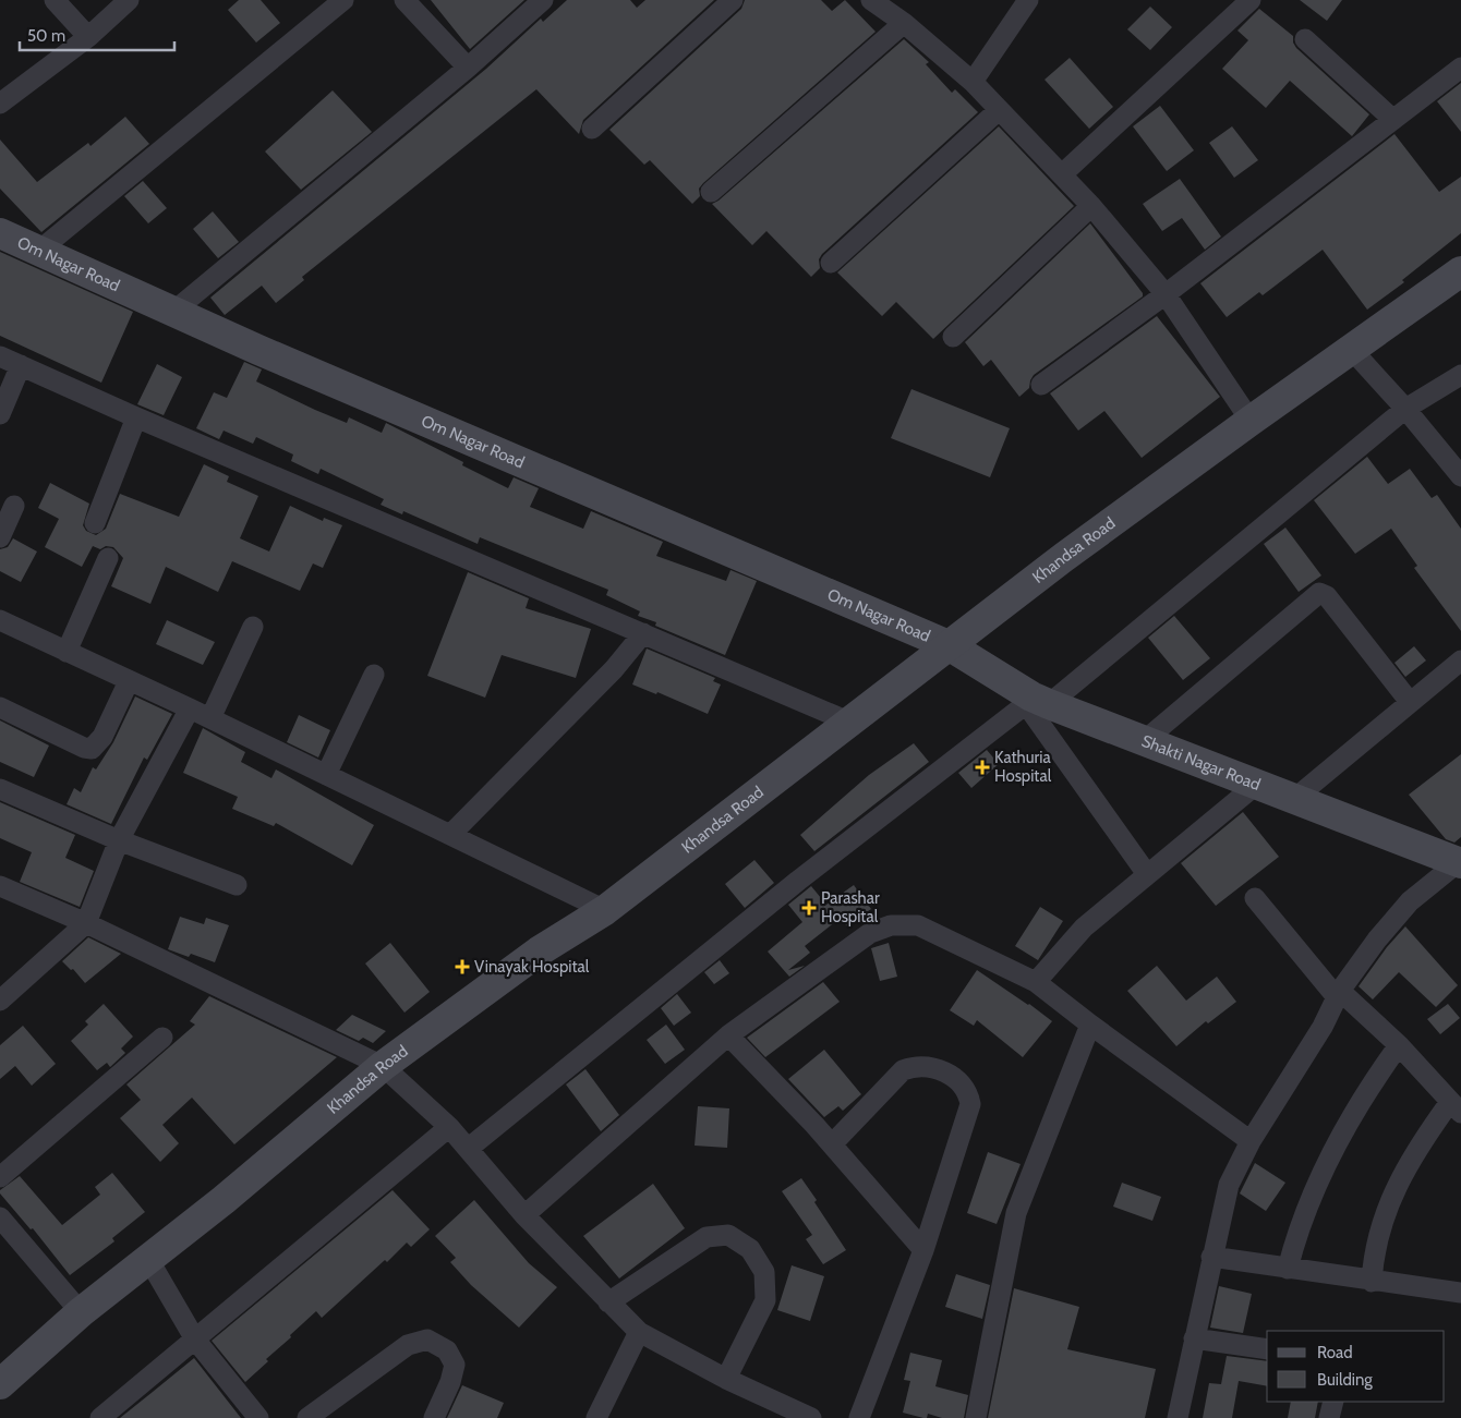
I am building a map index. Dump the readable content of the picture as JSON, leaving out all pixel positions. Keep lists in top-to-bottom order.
{
  "streets": {
    "street": ["Om Nagar Road", "Khandsa Road", "Shakti Nagar Road"]
  },
  "crossings": [
    ["Om Nagar Road", "Khandsa Road"],
    ["Om Nagar Road", "Shakti Nagar Road"],
    ["Khandsa Road", "Shakti Nagar Road"]
  ],
  "places": {
    "health": ["Kathuria Hospital", "Parashar Hospital", "Vinayak Hospital"]
  },
  "legend": ["Road", "Building"],
  "scale_bar": "50 m"
}
